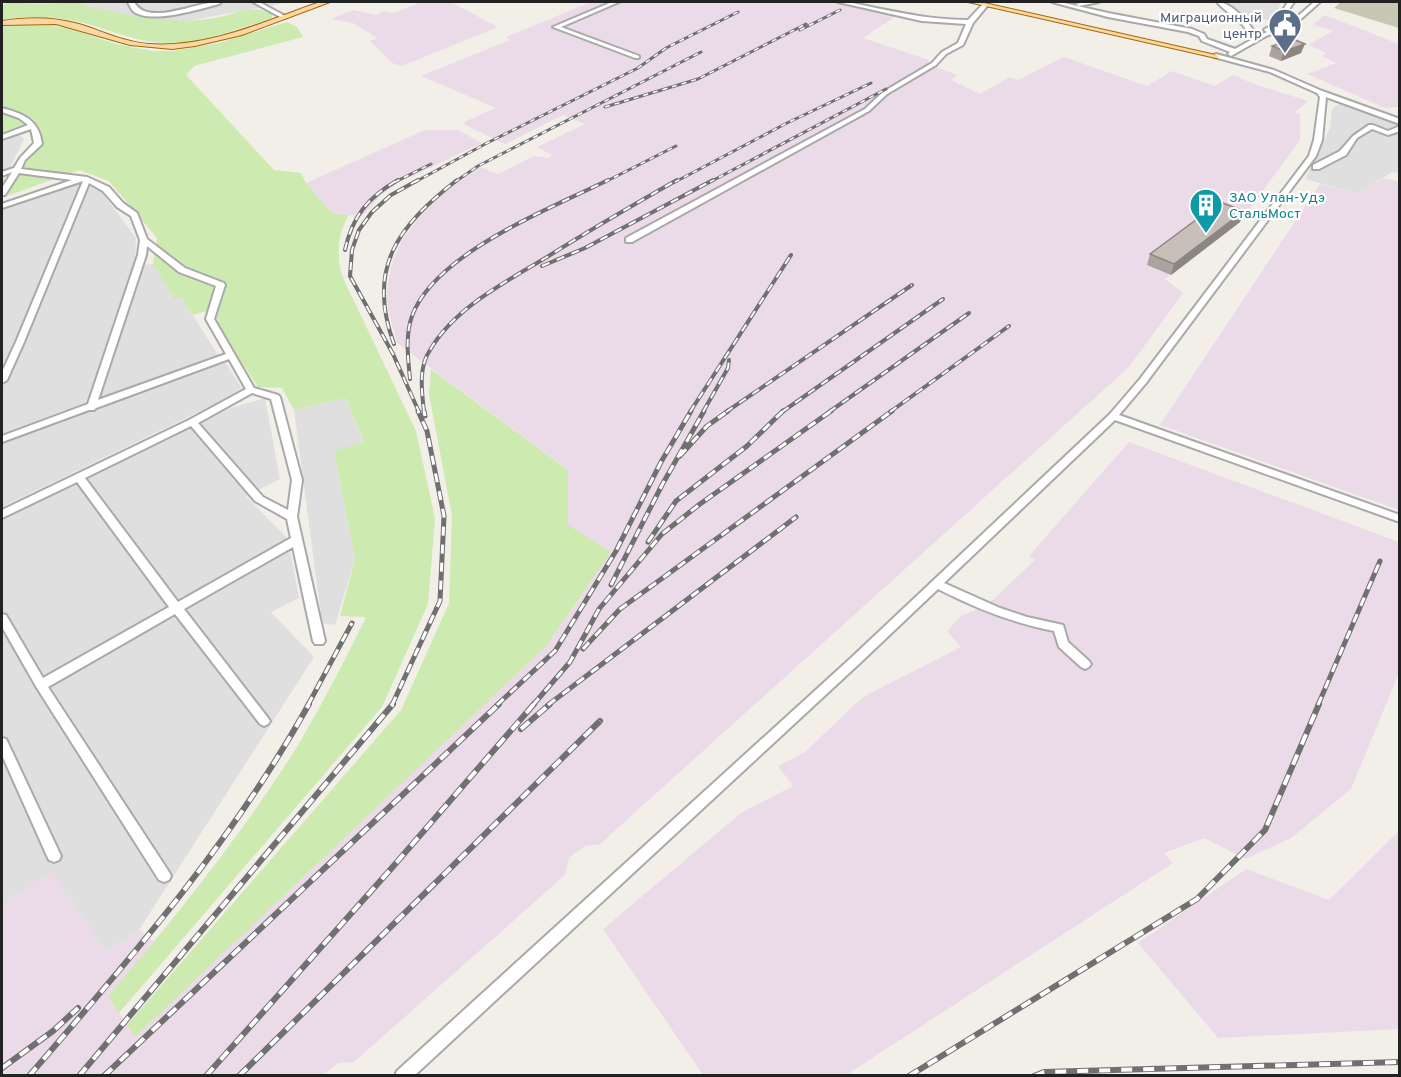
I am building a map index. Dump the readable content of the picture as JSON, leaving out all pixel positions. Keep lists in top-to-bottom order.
{
  "places": {
    "public building": ["Миграционный центр"],
    "building": ["ЗАО Улан-Удэ СтальМост"]
  }
}
